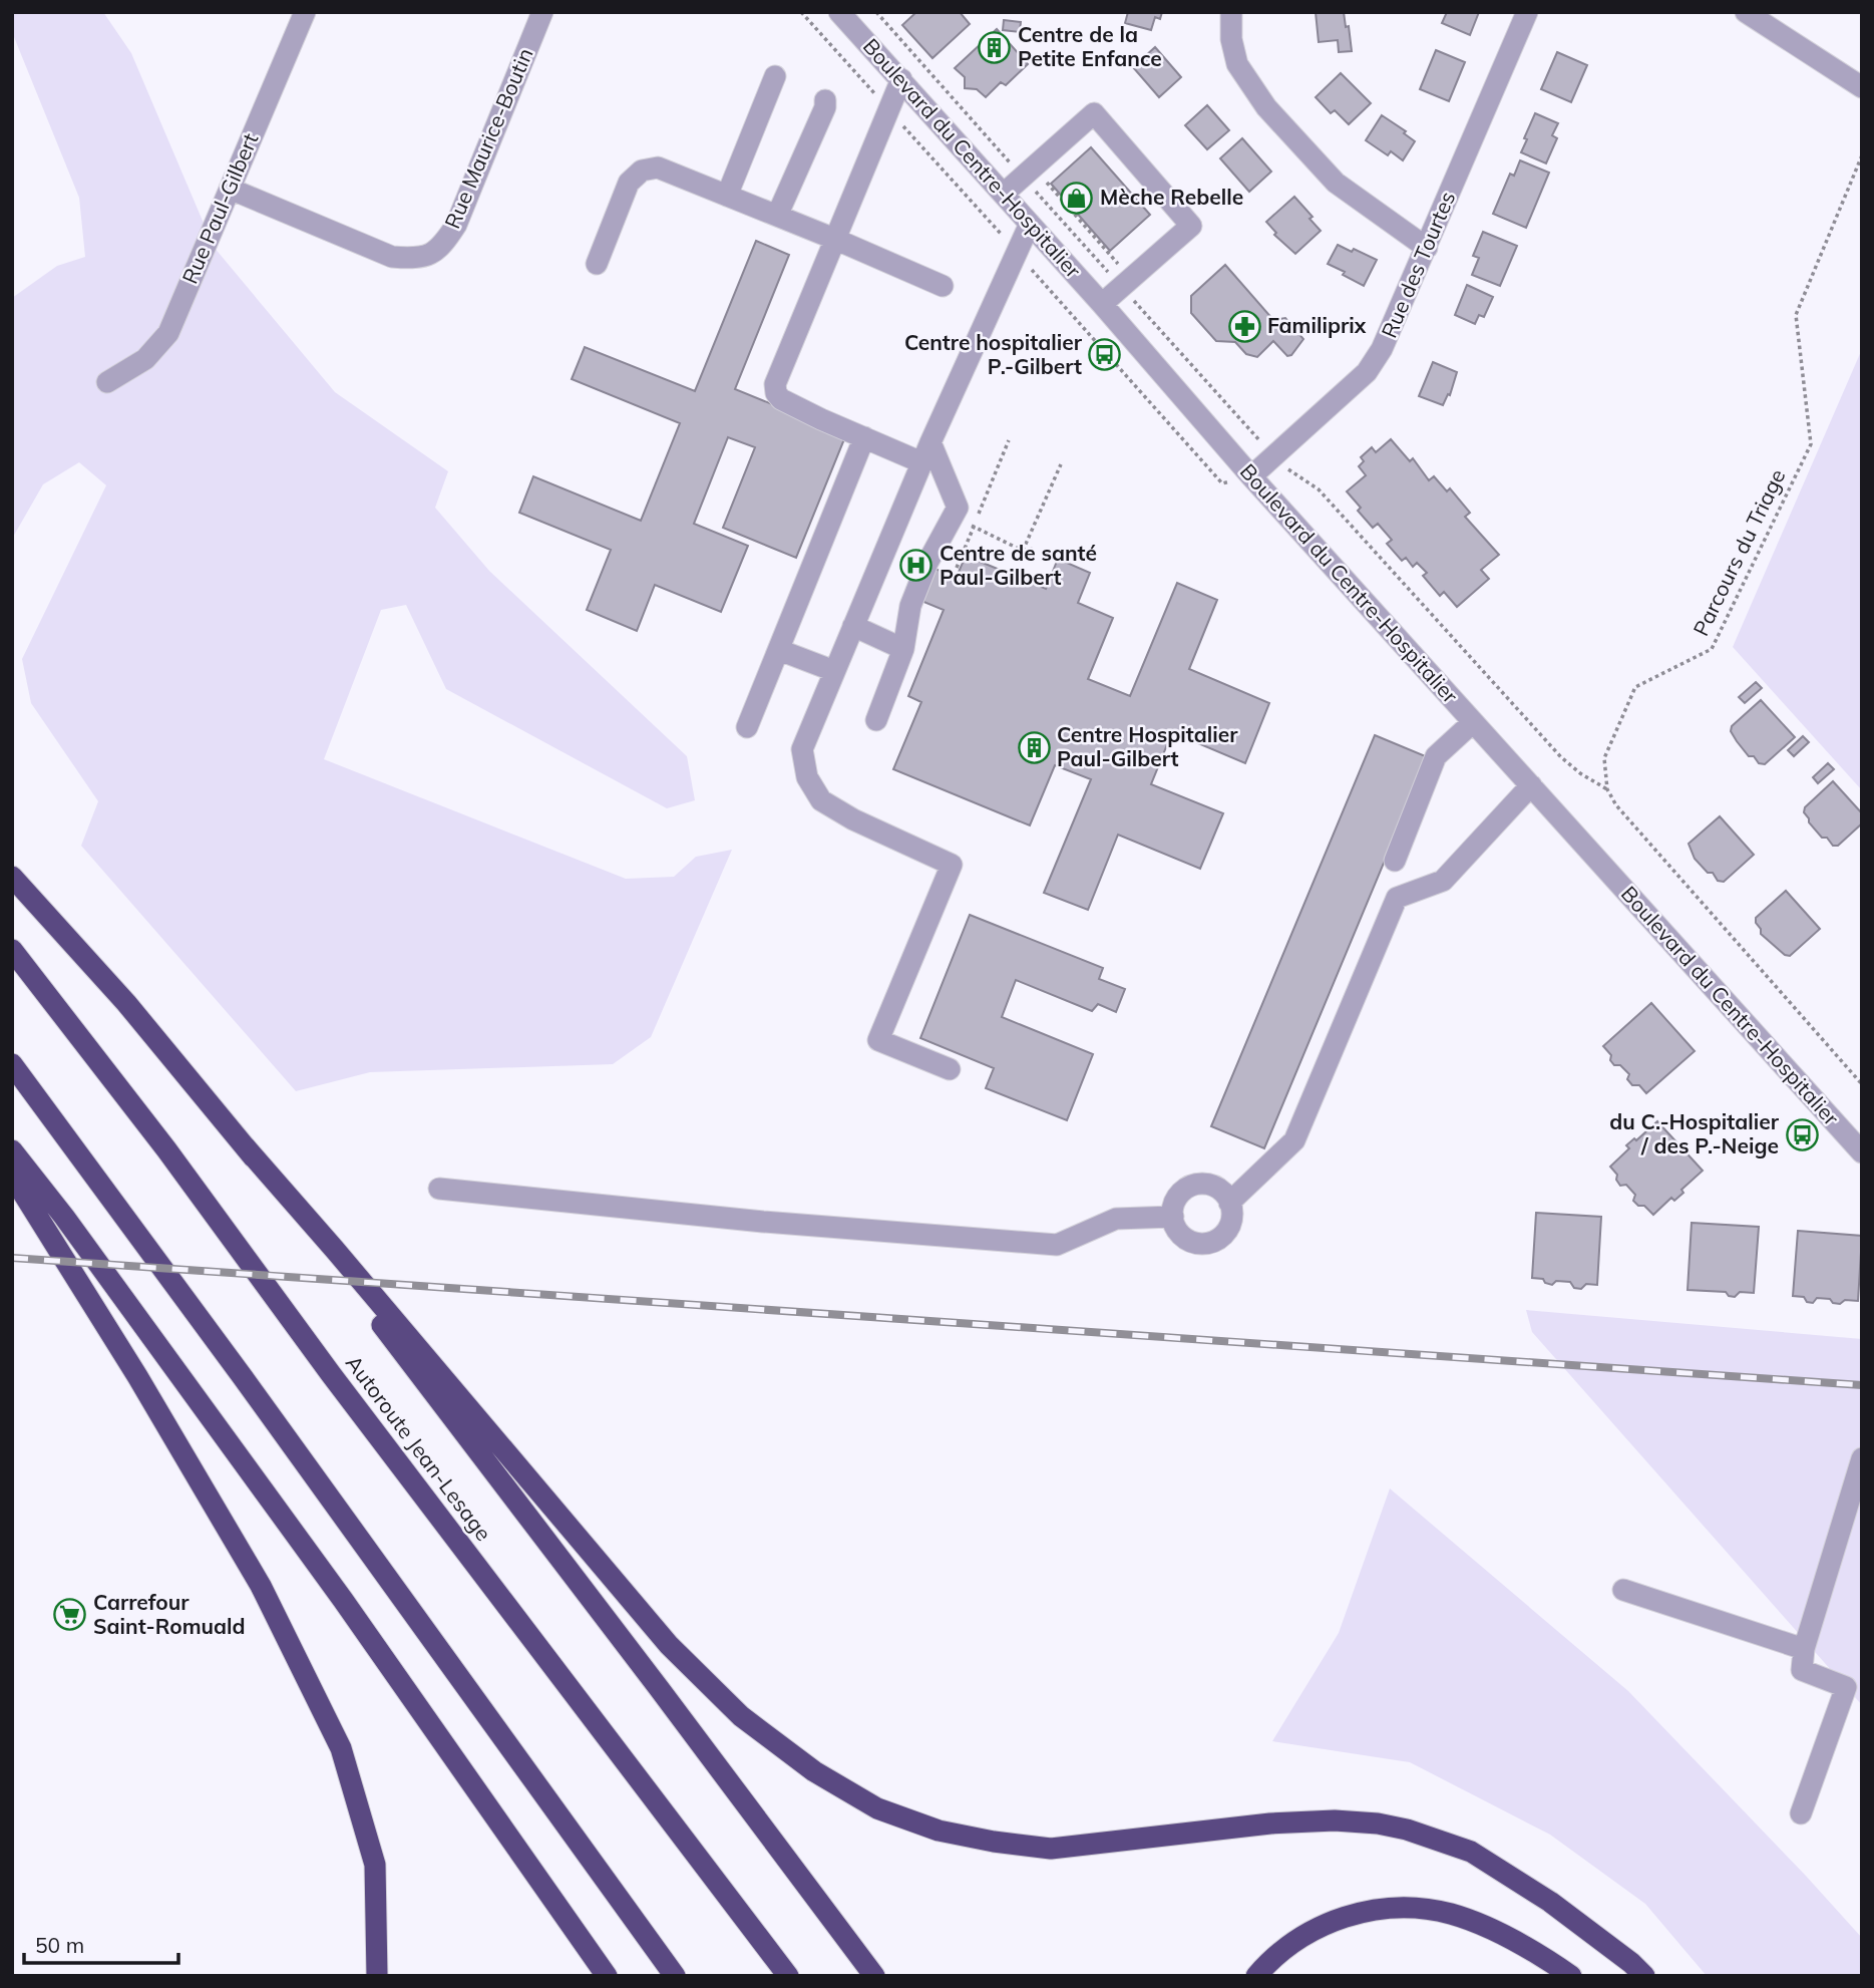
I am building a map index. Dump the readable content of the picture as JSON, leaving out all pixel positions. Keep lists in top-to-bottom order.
{
  "streets": {
    "highway": ["Autoroute Jean-Lesage"],
    "street": [
      "Rue Maurice-Boutin",
      "Boulevard du Centre-Hospitalier",
      "Rue Paul-Gilbert",
      "Rue des Tourtes"
    ],
    "path": ["Parcours du Triage"]
  },
  "crossings": [
    ["Rue Maurice-Boutin", "Rue Paul-Gilbert"],
    ["Boulevard du Centre-Hospitalier", "Rue des Tourtes"]
  ],
  "places": {
    "building": ["Centre de la Petite Enfance", "Centre Hospitalier Paul-Gilbert"],
    "shop": ["Mèche Rebelle"],
    "pharmacy": ["Familiprix"],
    "bus stop": ["Centre hospitalier P.-Gilbert", "du C.-Hospitalier / des P.-Neige"],
    "hospital": ["Centre de santé Paul-Gilbert"],
    "supermarket": ["Carrefour Saint-Romuald"]
  },
  "scale_bar": "50 m"
}
